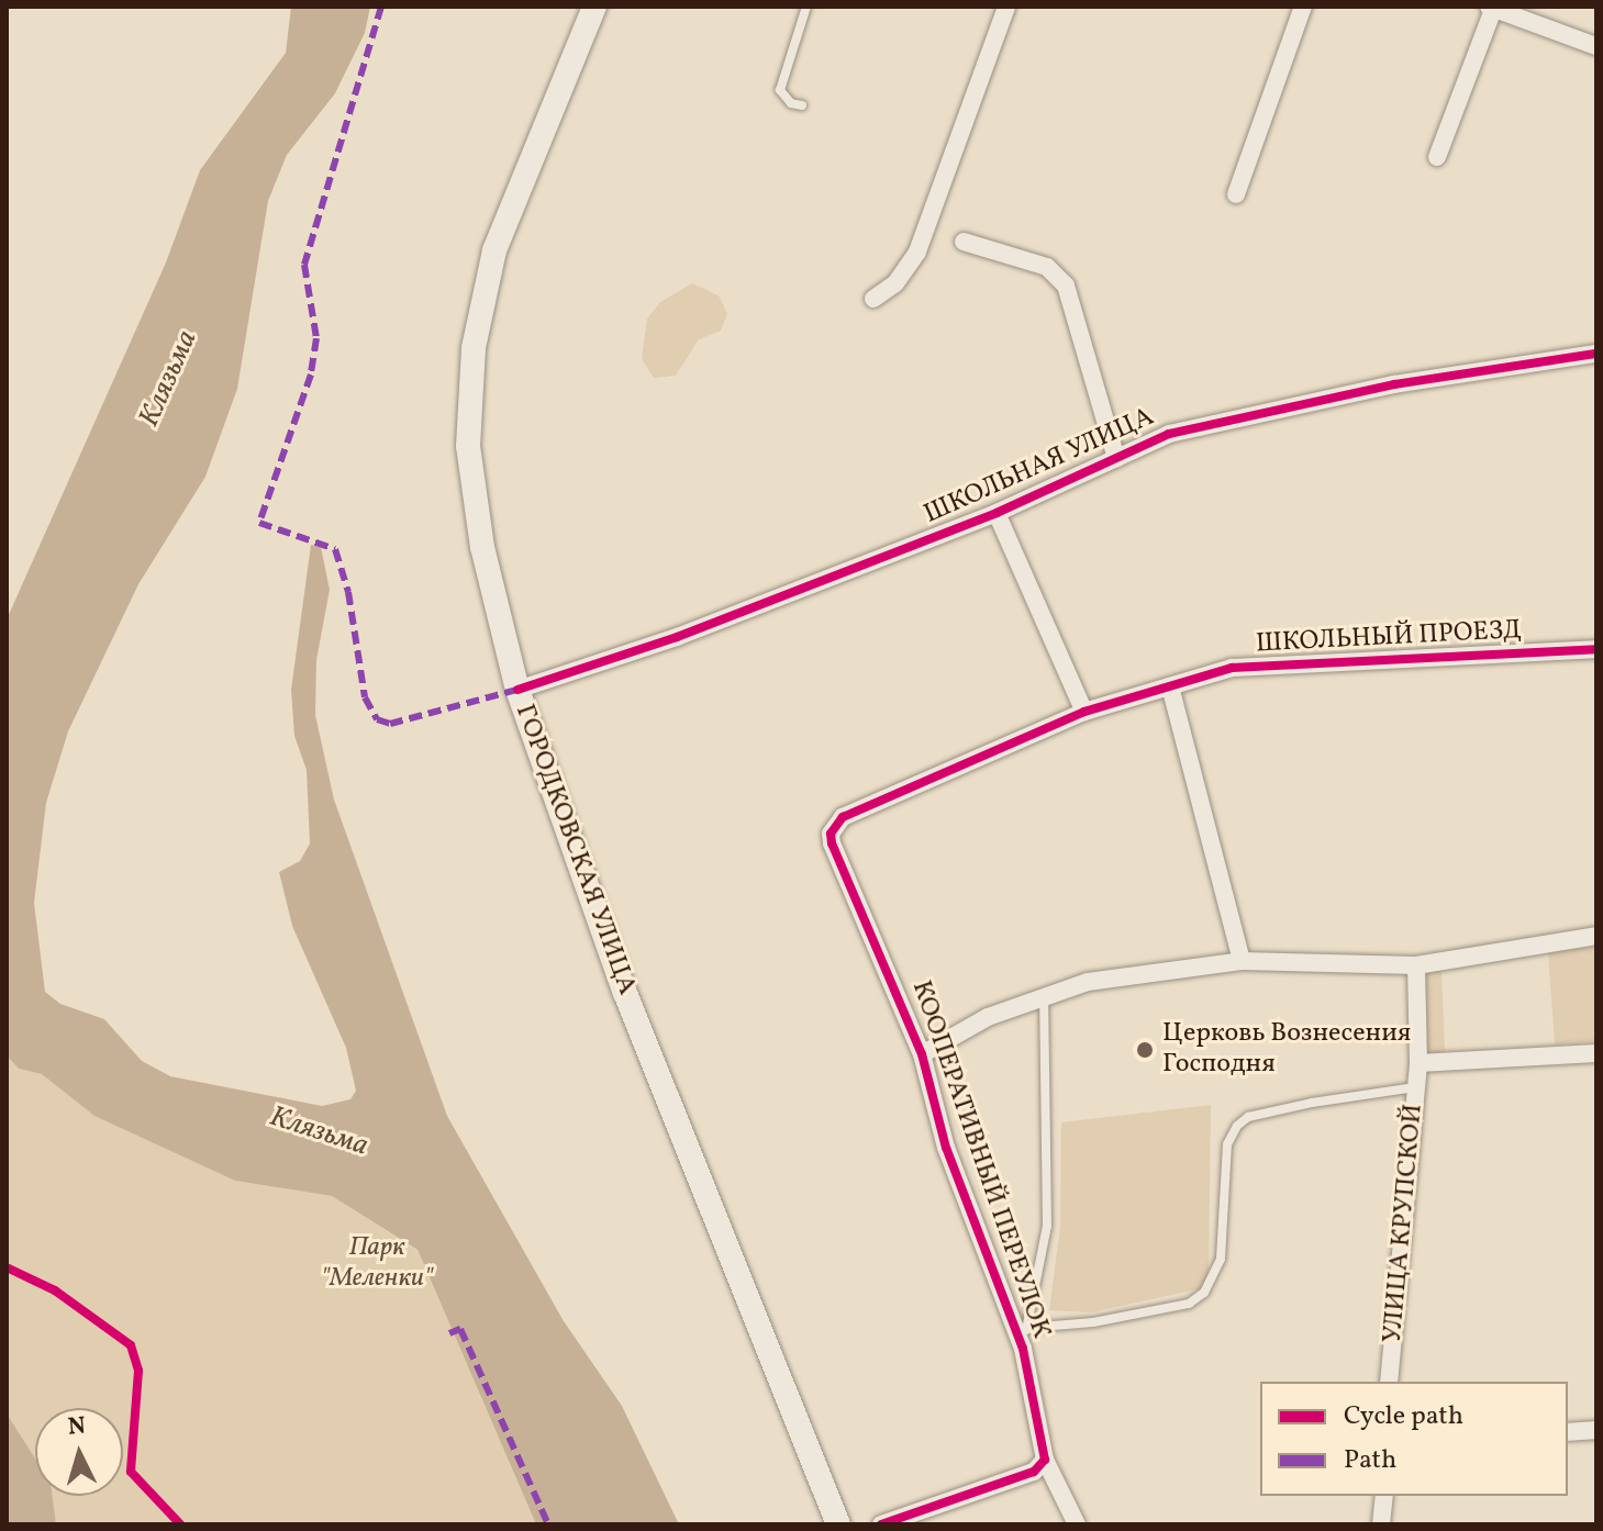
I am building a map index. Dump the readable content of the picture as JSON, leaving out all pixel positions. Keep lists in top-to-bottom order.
{
  "streets": {
    "main road": ["ГОРОДКОВСКАЯ УЛИЦА"],
    "street": [
      "ШКОЛЬНАЯ УЛИЦА",
      "ШКОЛЬНЫЙ ПРОЕЗД",
      "КООПЕРАТИВНЫЙ ПЕРЕУЛОК",
      "УЛИЦА КРУПСКОЙ"
    ]
  },
  "crossings": [
    ["ШКОЛЬНАЯ УЛИЦА", "ГОРОДКОВСКАЯ УЛИЦА"],
    ["ШКОЛЬНЫЙ ПРОЕЗД", "КООПЕРАТИВНЫЙ ПЕРЕУЛОК"]
  ],
  "water": ["Клязьма"],
  "parks": ["Парк \"Меленки\""],
  "places": ["Церковь Вознесения Господня"],
  "legend": ["Cycle path", "Path"],
  "north": "top"
}
